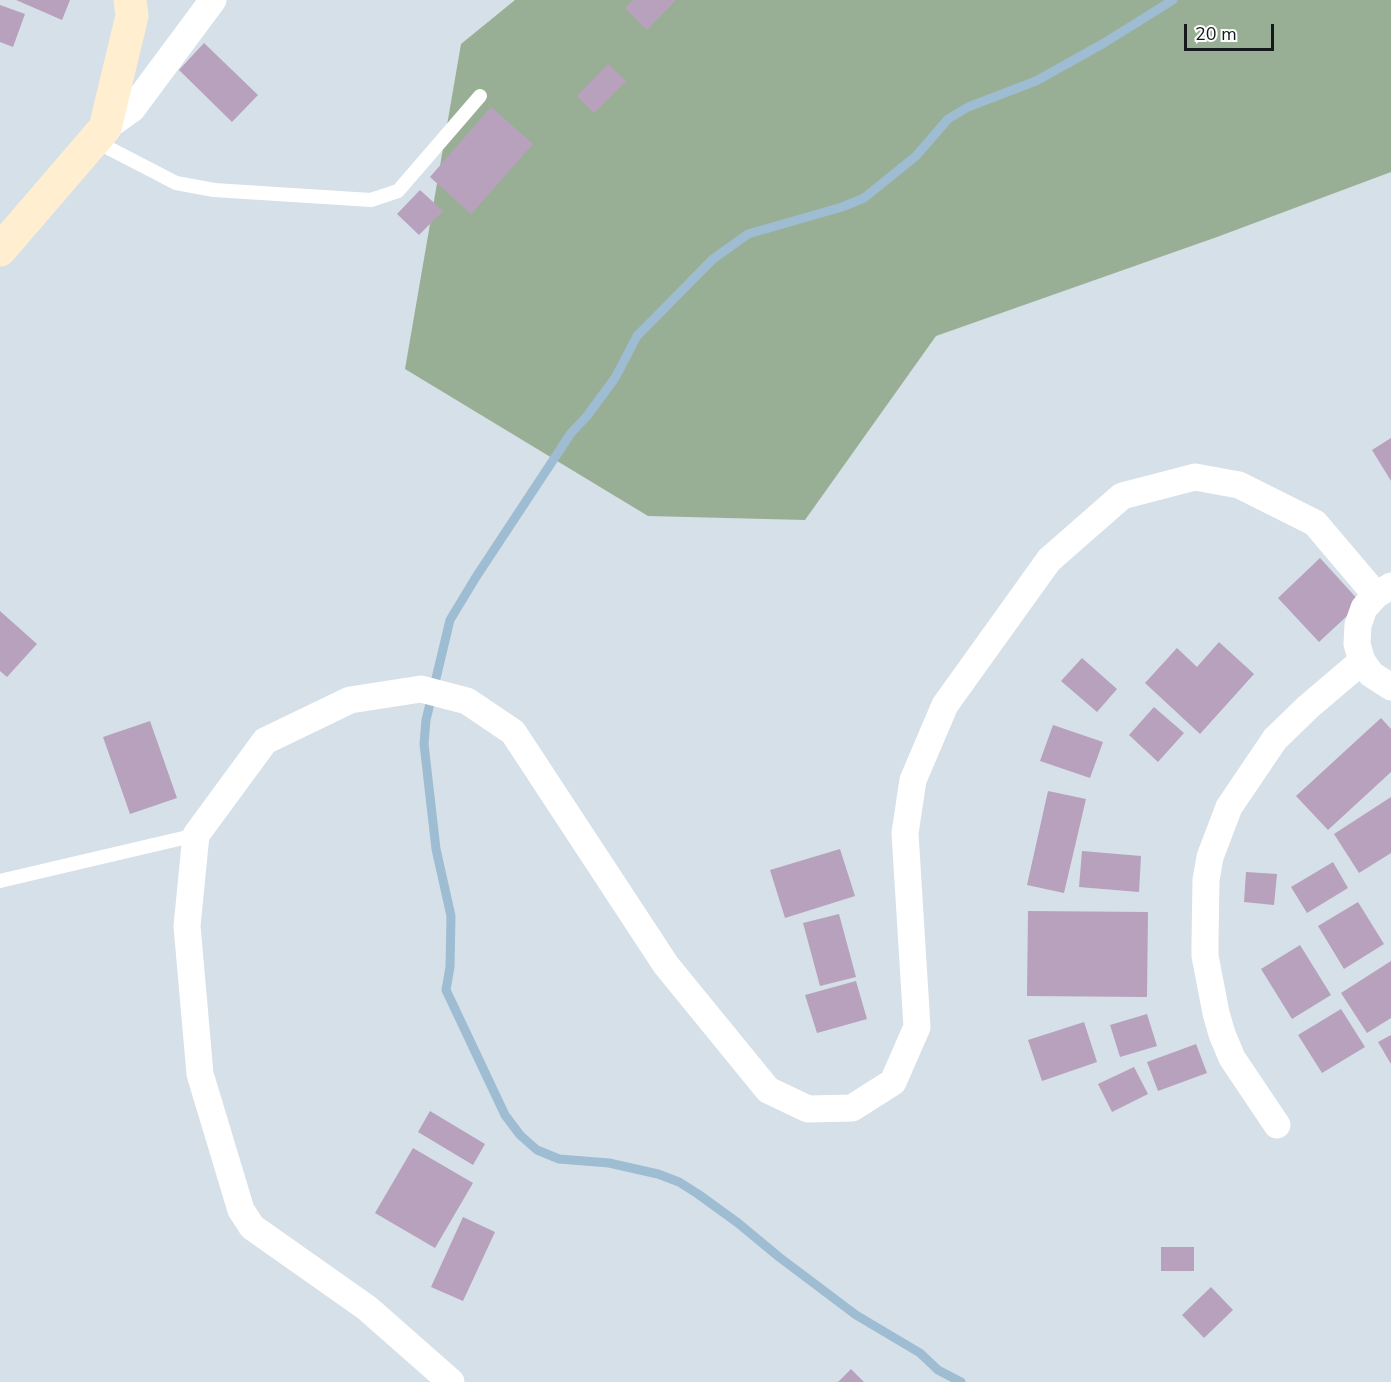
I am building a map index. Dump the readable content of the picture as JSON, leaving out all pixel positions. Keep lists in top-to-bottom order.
{
  "scale_bar": "20 m"
}
